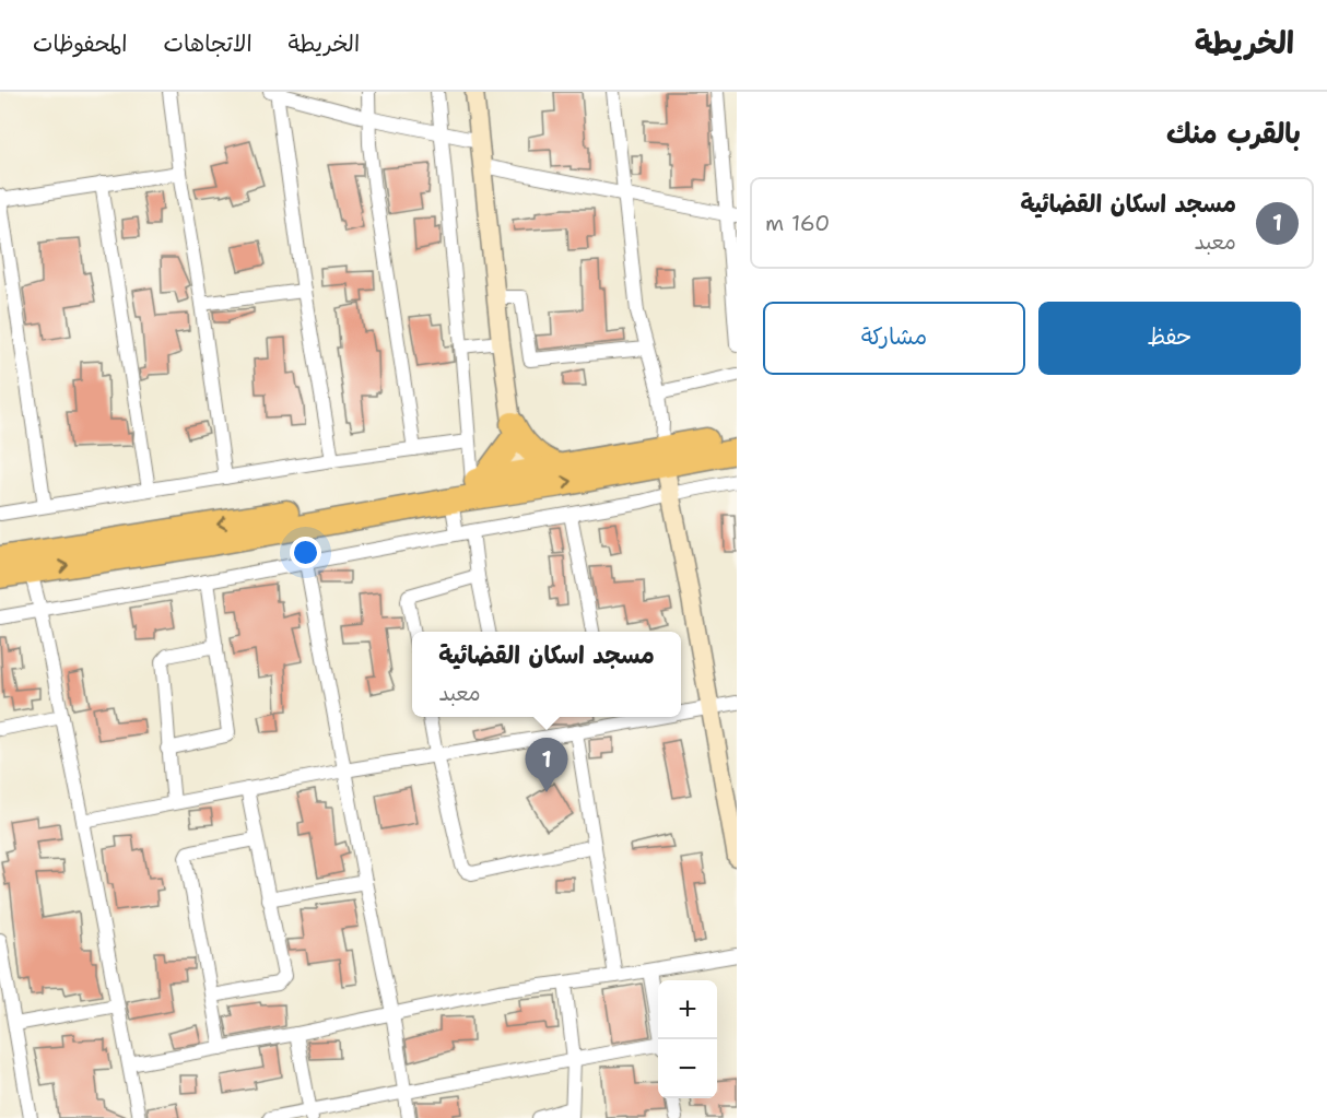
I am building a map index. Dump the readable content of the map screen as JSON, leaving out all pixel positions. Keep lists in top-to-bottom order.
{
  "page": {
    "header": "الخريطة",
    "nav": ["الخريطة", "الاتجاهات", "المحفوظات"],
    "heading": "بالقرب منك",
    "list": [
      {
        "mark": "1",
        "name": "مسجد اسكان القضائية",
        "note": "معبد",
        "value": "160 m"
      }
    ],
    "buttons": ["حفظ", "مشاركة"],
    "popup": ["مسجد اسكان القضائية", "معبد"],
    "pins": "1",
    "map_buttons": ["+", "−"]
  }
}
